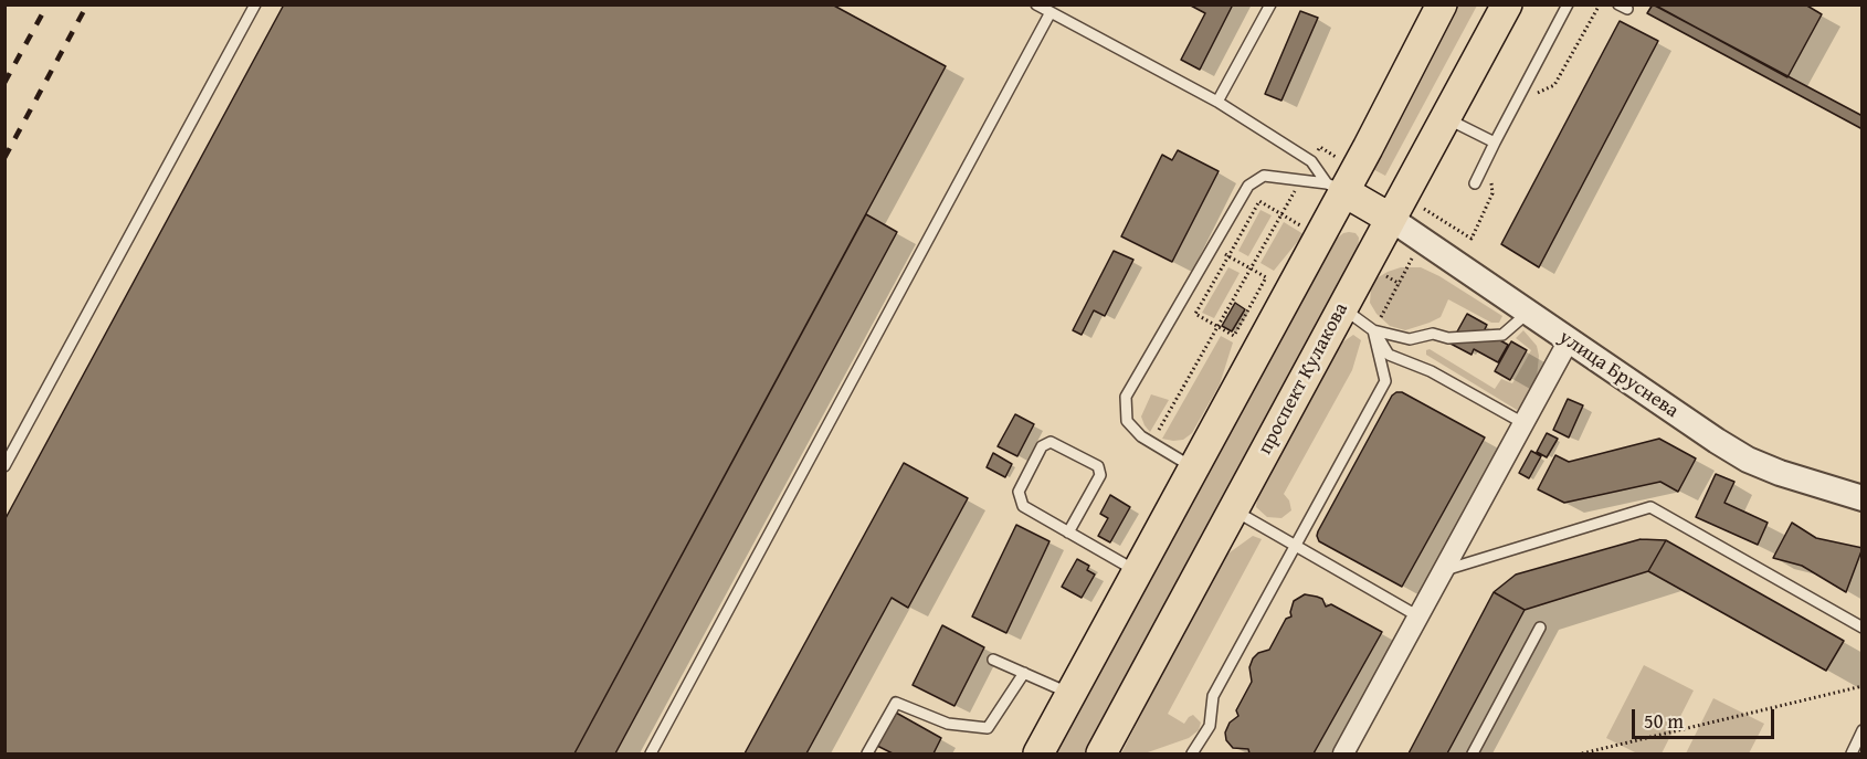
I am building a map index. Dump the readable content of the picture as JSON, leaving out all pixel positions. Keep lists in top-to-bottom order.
{
  "streets": {
    "main road": ["проспект Кулакова"],
    "street": ["улица Бруснева"]
  },
  "crossings": [
    ["улица Бруснева", "проспект Кулакова"]
  ],
  "scale_bar": "50 m"
}
